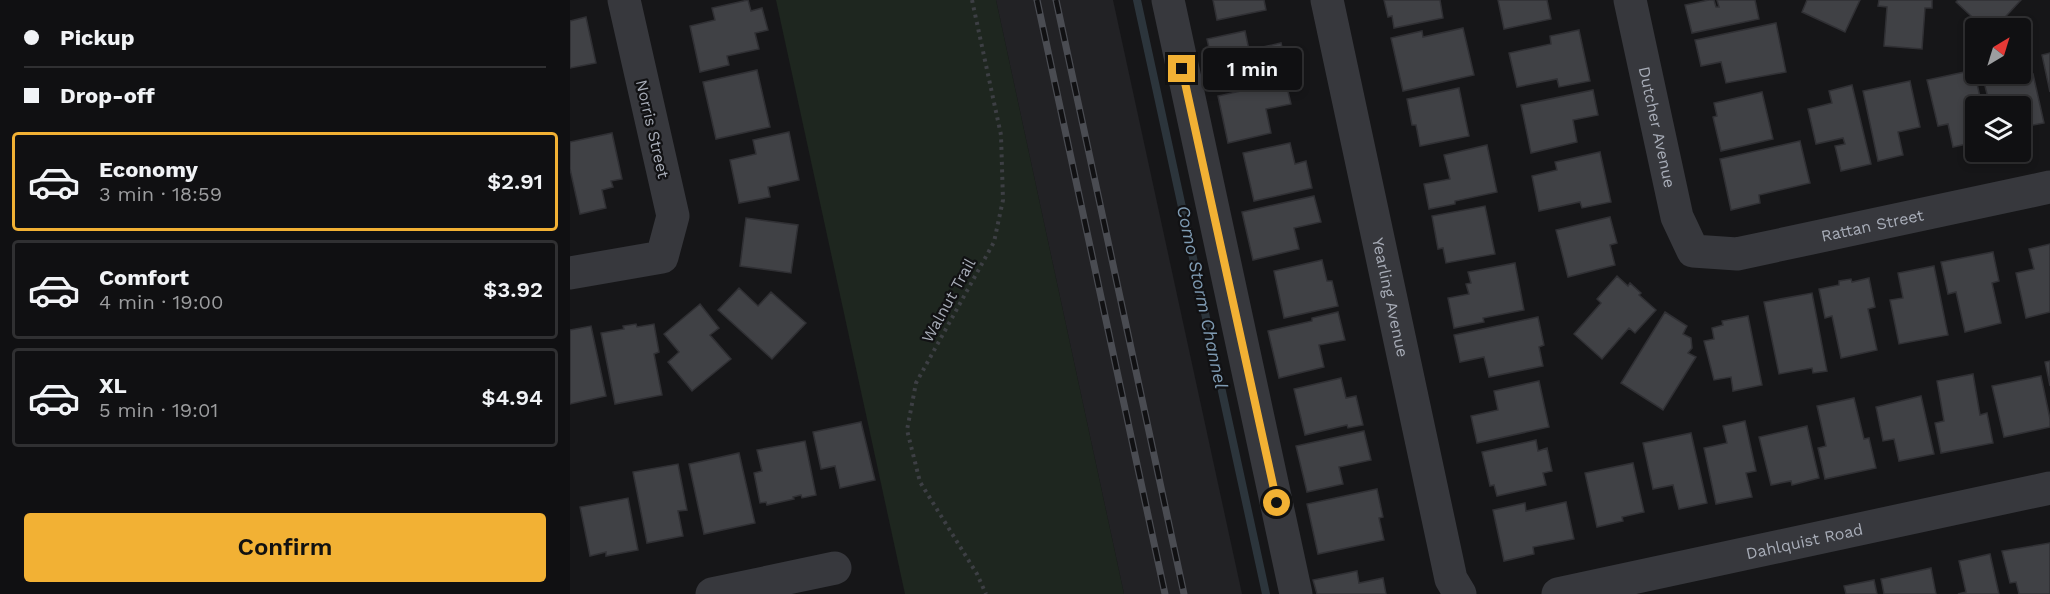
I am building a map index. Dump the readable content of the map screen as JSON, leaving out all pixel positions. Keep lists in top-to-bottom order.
{
  "streets": {
    "street": [
      "Dutcher Avenue",
      "Norris Street",
      "Rattan Street",
      "Yearling Avenue",
      "Dahlquist Road"
    ],
    "path": ["Walnut Trail"]
  },
  "crossings": [
    ["Dutcher Avenue", "Rattan Street"]
  ],
  "water": ["Como Storm Channel"],
  "north": "top right",
  "page": {
    "banner": ["Pickup", "Drop-off"],
    "bubble": "1 min",
    "list": [
      {
        "name": "Economy",
        "note": "3 min · 18:59",
        "value": "$2.91"
      },
      {
        "name": "Comfort",
        "note": "4 min · 19:00",
        "value": "$3.92"
      },
      {
        "name": "XL",
        "note": "5 min · 19:01",
        "value": "$4.94"
      }
    ],
    "buttons": "Confirm"
  }
}
